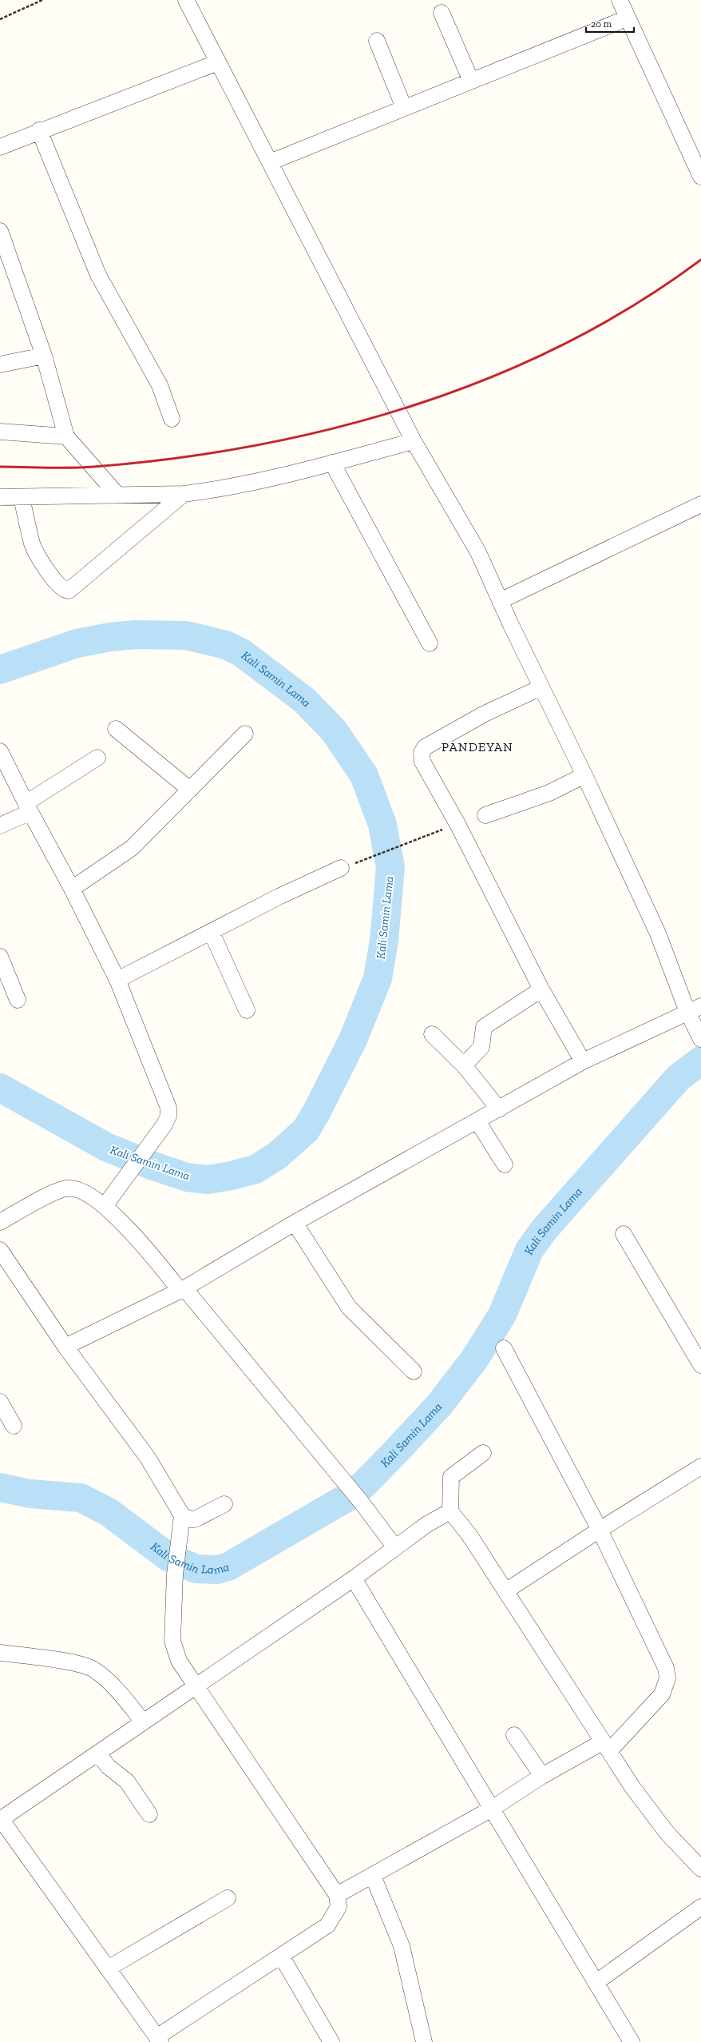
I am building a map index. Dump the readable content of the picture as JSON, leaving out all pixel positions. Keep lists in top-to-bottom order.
{
  "districts": ["PANDEYAN"],
  "water": ["Kali Samin Lama"],
  "scale_bar": "20 m"
}
